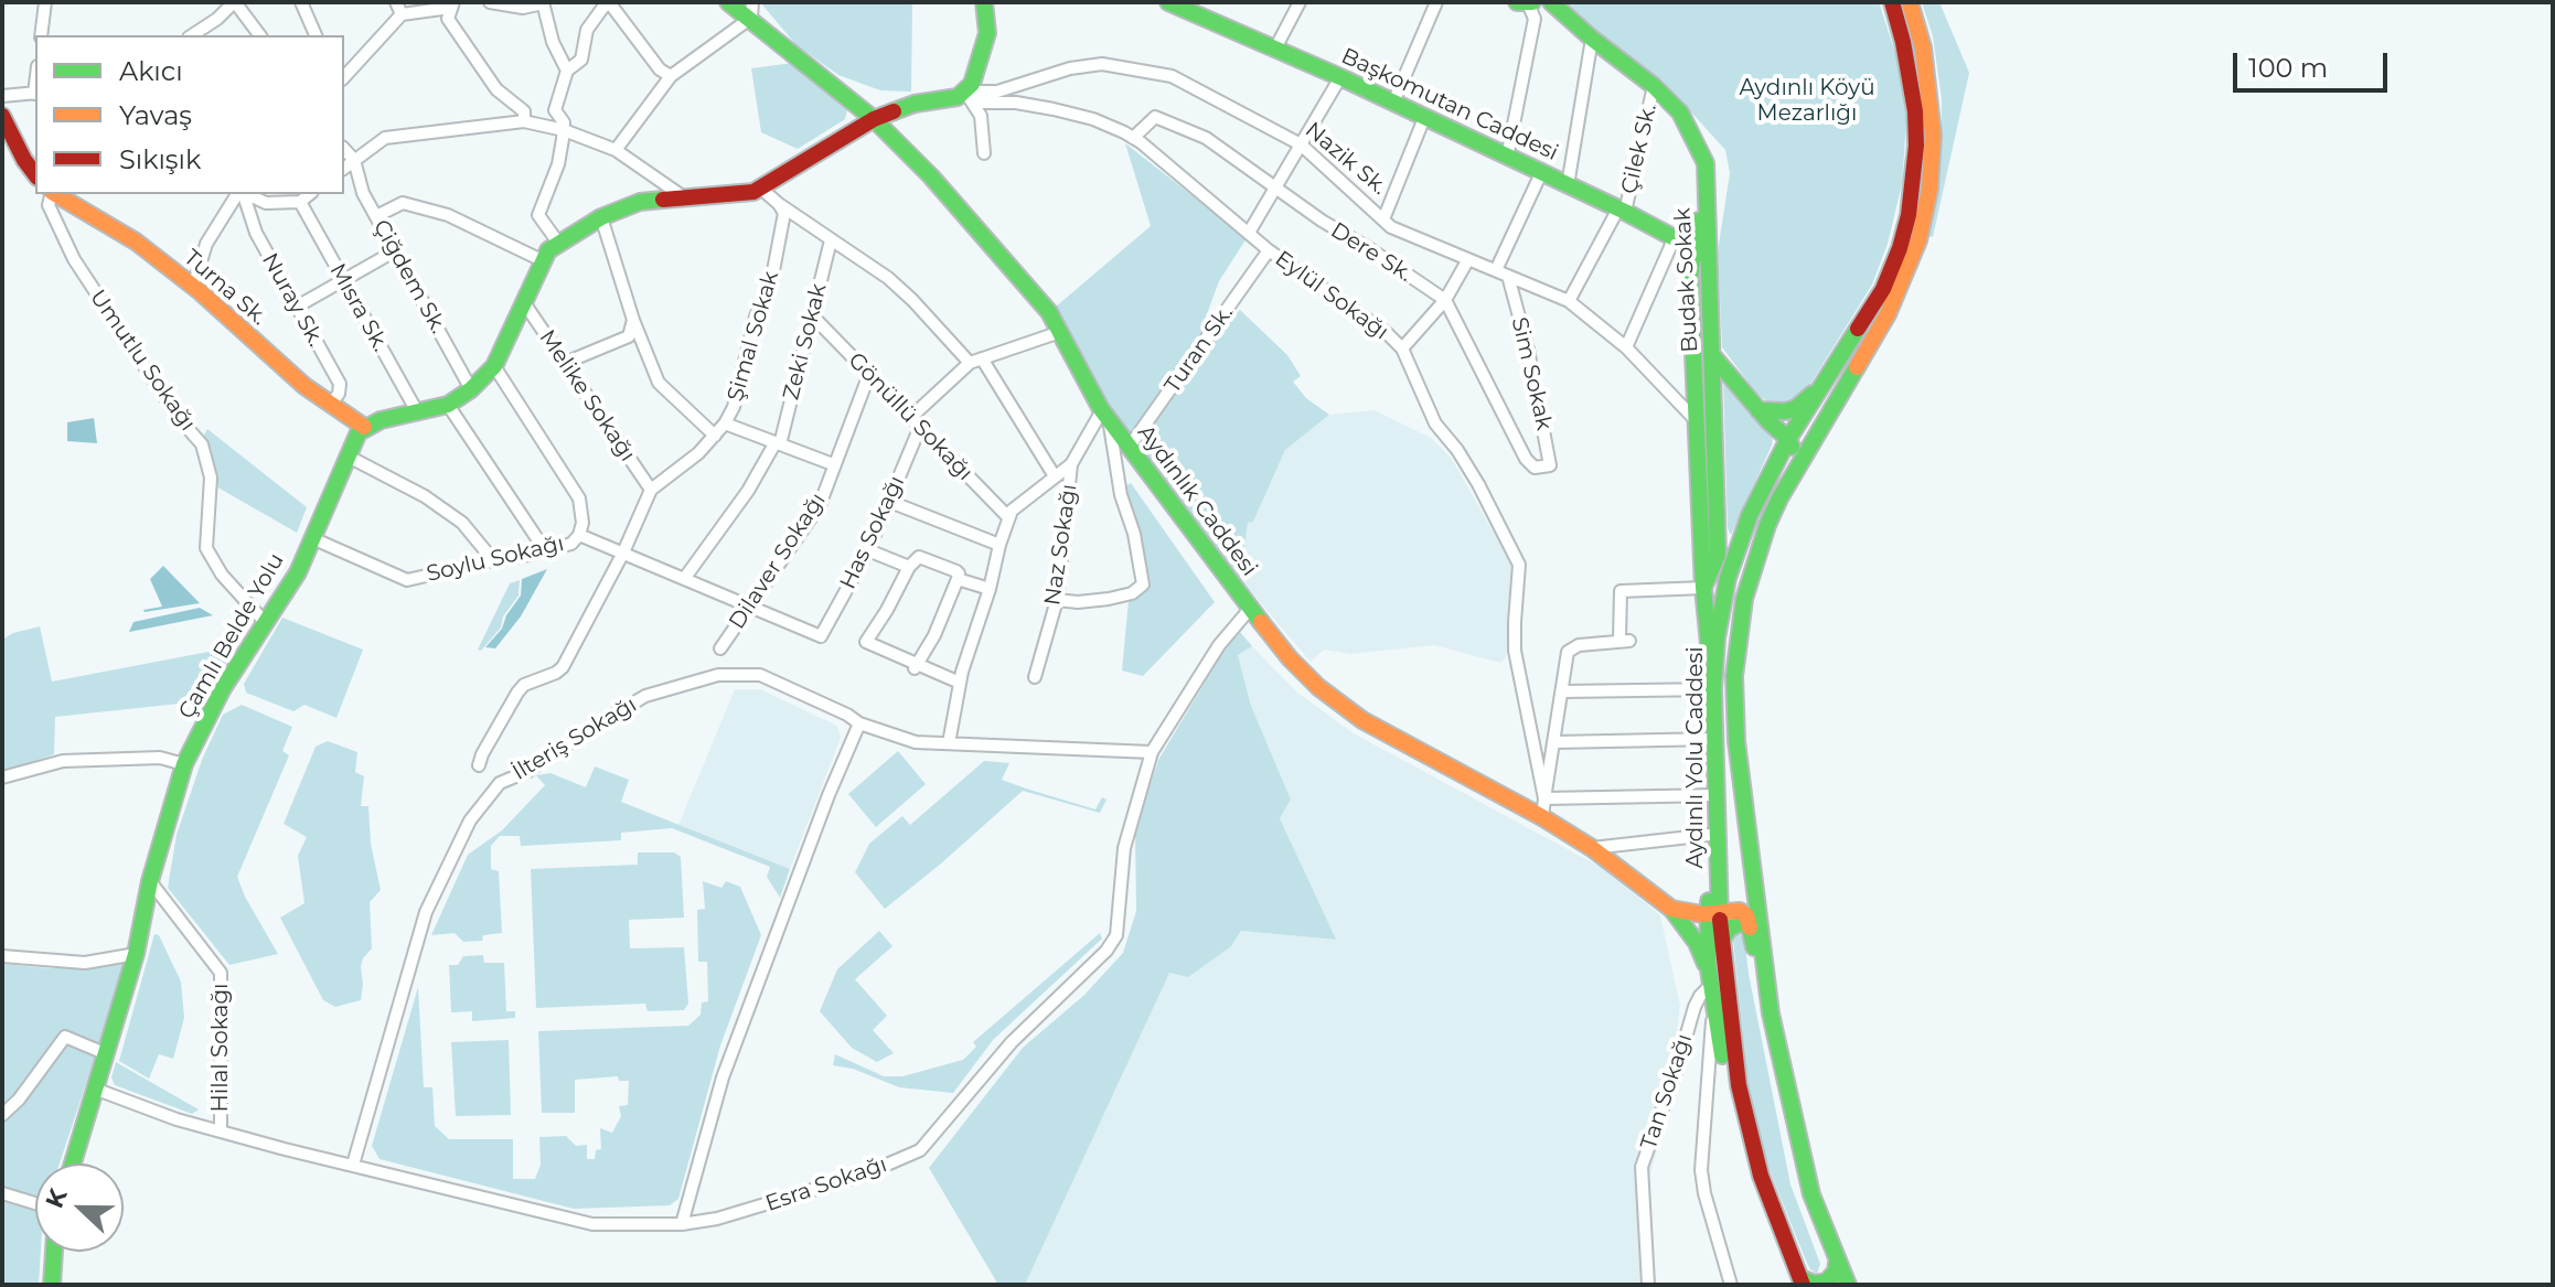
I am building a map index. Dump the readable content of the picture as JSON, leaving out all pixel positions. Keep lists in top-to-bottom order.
{
  "streets": {
    "main road": [
      "Başkomutan Caddesi",
      "Nazik Sk.",
      "Budak Sokak",
      "Turna Sk.",
      "Aydınlık Caddesi",
      "Çamlı Belde Yolu",
      "Aydınlı Yolu Caddesi"
    ],
    "street": [
      "Çilek Sk.",
      "Dere Sk.",
      "Çiğdem Sk.",
      "Eylül Sokağı",
      "Nuray Sk.",
      "Mısra Sk.",
      "Şimal Sokak",
      "Zeki Sokak",
      "Turan Sk.",
      "Umutlu Sokağı",
      "Sim Sokak",
      "Melike Sokağı",
      "Gönüllü Sokağı",
      "Has Sokağı",
      "Naz Sokağı",
      "Soylu Sokağı",
      "Dilaver Sokağı",
      "İlteriş Sokağı",
      "Hilal Sokağı",
      "Tan Sokağı",
      "Esra Sokağı"
    ]
  },
  "crossings": [
    ["Başkomutan Caddesi", "Çilek Sk."],
    ["Başkomutan Caddesi", "Budak Sokak"],
    ["Çilek Sk.", "Nazik Sk."],
    ["Çilek Sk.", "Budak Sokak"],
    ["Nazik Sk.", "Budak Sokak"],
    ["Nazik Sk.", "Eylül Sokağı"],
    ["Nazik Sk.", "Sim Sokak"],
    ["Nazik Sk.", "Aydınlık Caddesi"],
    ["Dere Sk.", "Eylül Sokağı"],
    ["Dere Sk.", "Sim Sokak"],
    ["Budak Sokak", "Aydınlı Yolu Caddesi"],
    ["Turna Sk.", "Nuray Sk."],
    ["Turna Sk.", "Çamlı Belde Yolu"],
    ["Eylül Sokağı", "Turan Sk."],
    ["Eylül Sokağı", "Aydınlık Caddesi"],
    ["Şimal Sokak", "Melike Sokağı"],
    ["Zeki Sokak", "Gönüllü Sokağı"],
    ["Turan Sk.", "Aydınlık Caddesi"],
    ["Umutlu Sokağı", "Çamlı Belde Yolu"],
    ["Gönüllü Sokağı", "Has Sokağı"],
    ["Gönüllü Sokağı", "Dilaver Sokağı"],
    ["Aydınlık Caddesi", "Aydınlı Yolu Caddesi"],
    ["Aydınlık Caddesi", "Esra Sokağı"],
    ["Has Sokağı", "Dilaver Sokağı"],
    ["Soylu Sokağı", "Çamlı Belde Yolu"],
    ["Çamlı Belde Yolu", "Hilal Sokağı"],
    ["Çamlı Belde Yolu", "Esra Sokağı"],
    ["İlteriş Sokağı", "Esra Sokağı"],
    ["Hilal Sokağı", "Esra Sokağı"]
  ],
  "parks": ["Aydınlı Köyü Mezarlığı"],
  "legend": ["Akıcı", "Yavaş", "Sıkışık"],
  "scale_bar": "100 m",
  "north": "left"
}
